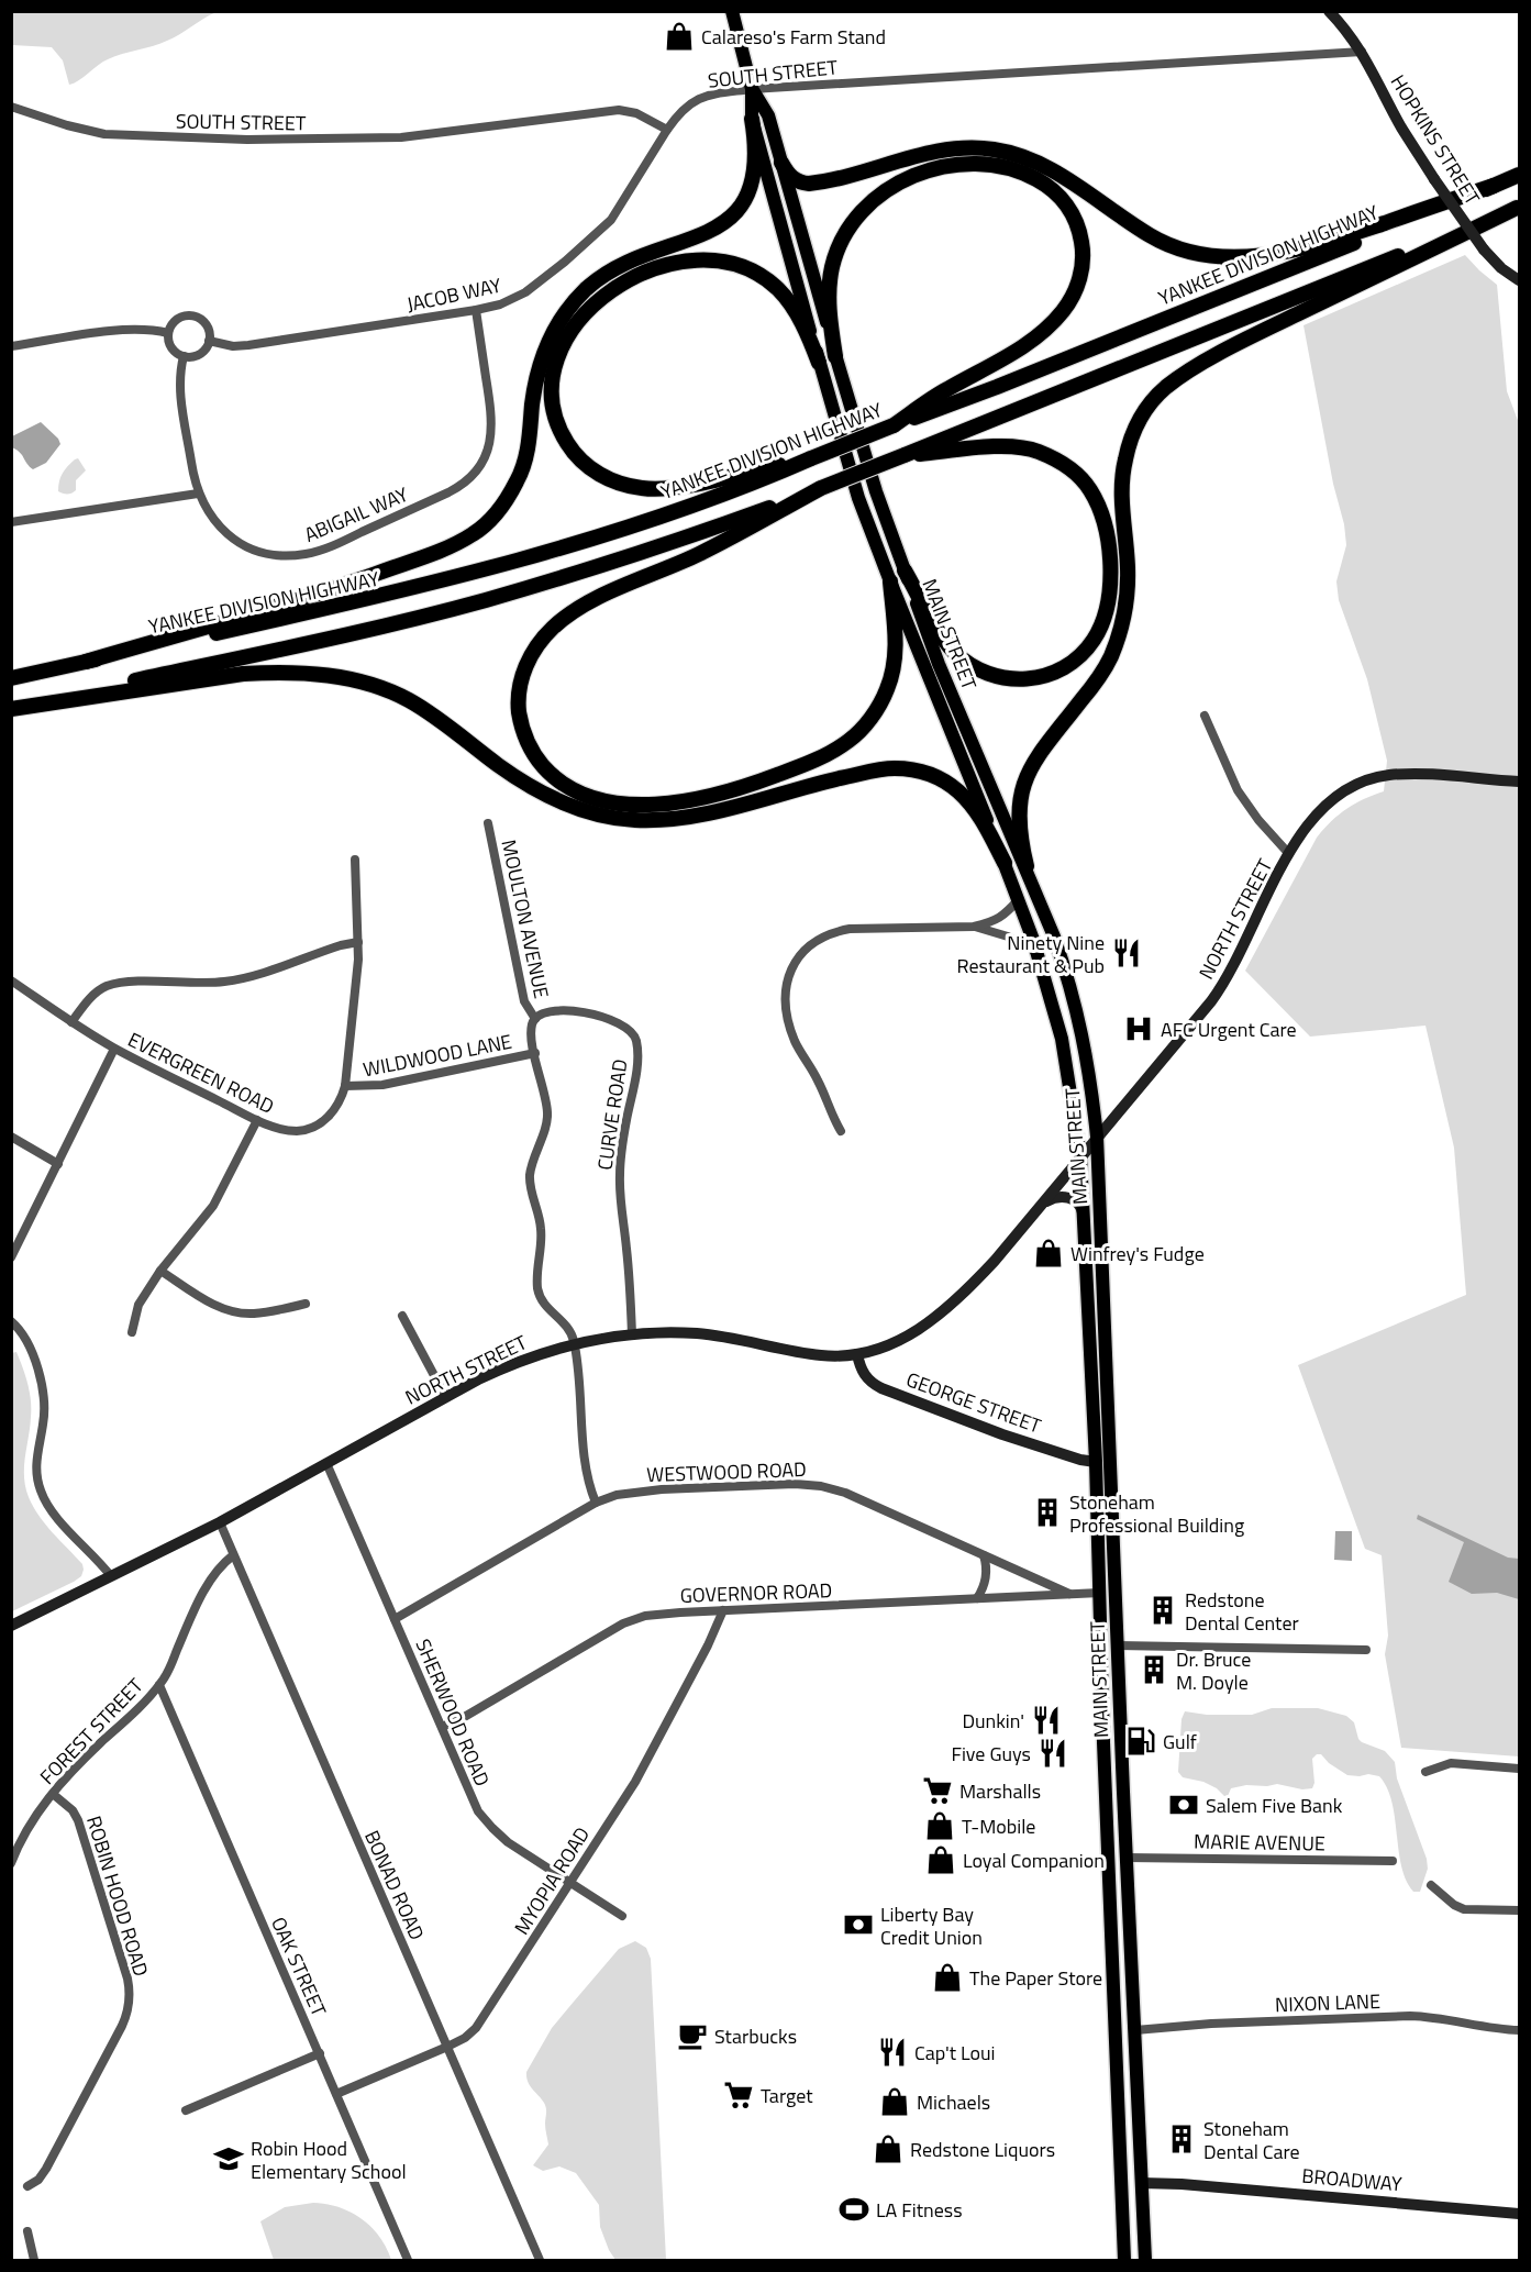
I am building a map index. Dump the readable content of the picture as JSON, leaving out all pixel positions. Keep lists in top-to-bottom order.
{
  "streets": {
    "highway": ["YANKEE DIVISION HIGHWAY"],
    "main road": ["MAIN STREET"],
    "street": [
      "SOUTH STREET",
      "HOPKINS STREET",
      "JACOB WAY",
      "ABIGAIL WAY",
      "MOULTON AVENUE",
      "NORTH STREET",
      "WILDWOOD LANE",
      "EVERGREEN ROAD",
      "CURVE ROAD",
      "GEORGE STREET",
      "WESTWOOD ROAD",
      "GOVERNOR ROAD",
      "SHERWOOD ROAD",
      "FOREST STREET",
      "MARIE AVENUE",
      "MYOPIA ROAD",
      "BONAD ROAD",
      "ROBIN HOOD ROAD",
      "OAK STREET",
      "NIXON LANE",
      "BROADWAY"
    ]
  },
  "crossings": [
    ["SOUTH STREET", "HOPKINS STREET"],
    ["SOUTH STREET", "JACOB WAY"],
    ["SOUTH STREET", "MAIN STREET"],
    ["JACOB WAY", "ABIGAIL WAY"],
    ["MAIN STREET", "NORTH STREET"],
    ["MAIN STREET", "GEORGE STREET"],
    ["MAIN STREET", "GOVERNOR ROAD"],
    ["MAIN STREET", "MARIE AVENUE"],
    ["MAIN STREET", "NIXON LANE"],
    ["MAIN STREET", "BROADWAY"],
    ["MOULTON AVENUE", "CURVE ROAD"],
    ["NORTH STREET", "CURVE ROAD"],
    ["NORTH STREET", "GEORGE STREET"],
    ["NORTH STREET", "SHERWOOD ROAD"],
    ["NORTH STREET", "BONAD ROAD"],
    ["WILDWOOD LANE", "EVERGREEN ROAD"],
    ["WESTWOOD ROAD", "GOVERNOR ROAD"],
    ["WESTWOOD ROAD", "SHERWOOD ROAD"],
    ["GOVERNOR ROAD", "SHERWOOD ROAD"],
    ["GOVERNOR ROAD", "MYOPIA ROAD"],
    ["SHERWOOD ROAD", "MYOPIA ROAD"],
    ["FOREST STREET", "BONAD ROAD"],
    ["FOREST STREET", "ROBIN HOOD ROAD"],
    ["FOREST STREET", "OAK STREET"],
    ["MYOPIA ROAD", "BONAD ROAD"],
    ["MYOPIA ROAD", "OAK STREET"]
  ],
  "places": {
    "shop": [
      "Calareso's Farm Stand",
      "Winfrey's Fudge",
      "T-Mobile",
      "Loyal Companion",
      "The Paper Store",
      "Michaels",
      "Redstone Liquors"
    ],
    "restaurant": [
      "Ninety Nine Restaurant & Pub",
      "Dunkin'",
      "Five Guys",
      "Cap't Loui"
    ],
    "hospital": ["AFC Urgent Care"],
    "building": [
      "Stoneham Professional Building",
      "Redstone Dental Center",
      "Dr. Bruce M. Doyle",
      "Stoneham Dental Care"
    ],
    "fuel station": ["Gulf"],
    "supermarket": ["Marshalls", "Target"],
    "bank": ["Salem Five Bank", "Liberty Bay Credit Union"],
    "cafe": ["Starbucks"],
    "school or university": ["Robin Hood Elementary School"],
    "sports": ["LA Fitness"]
  }
}
